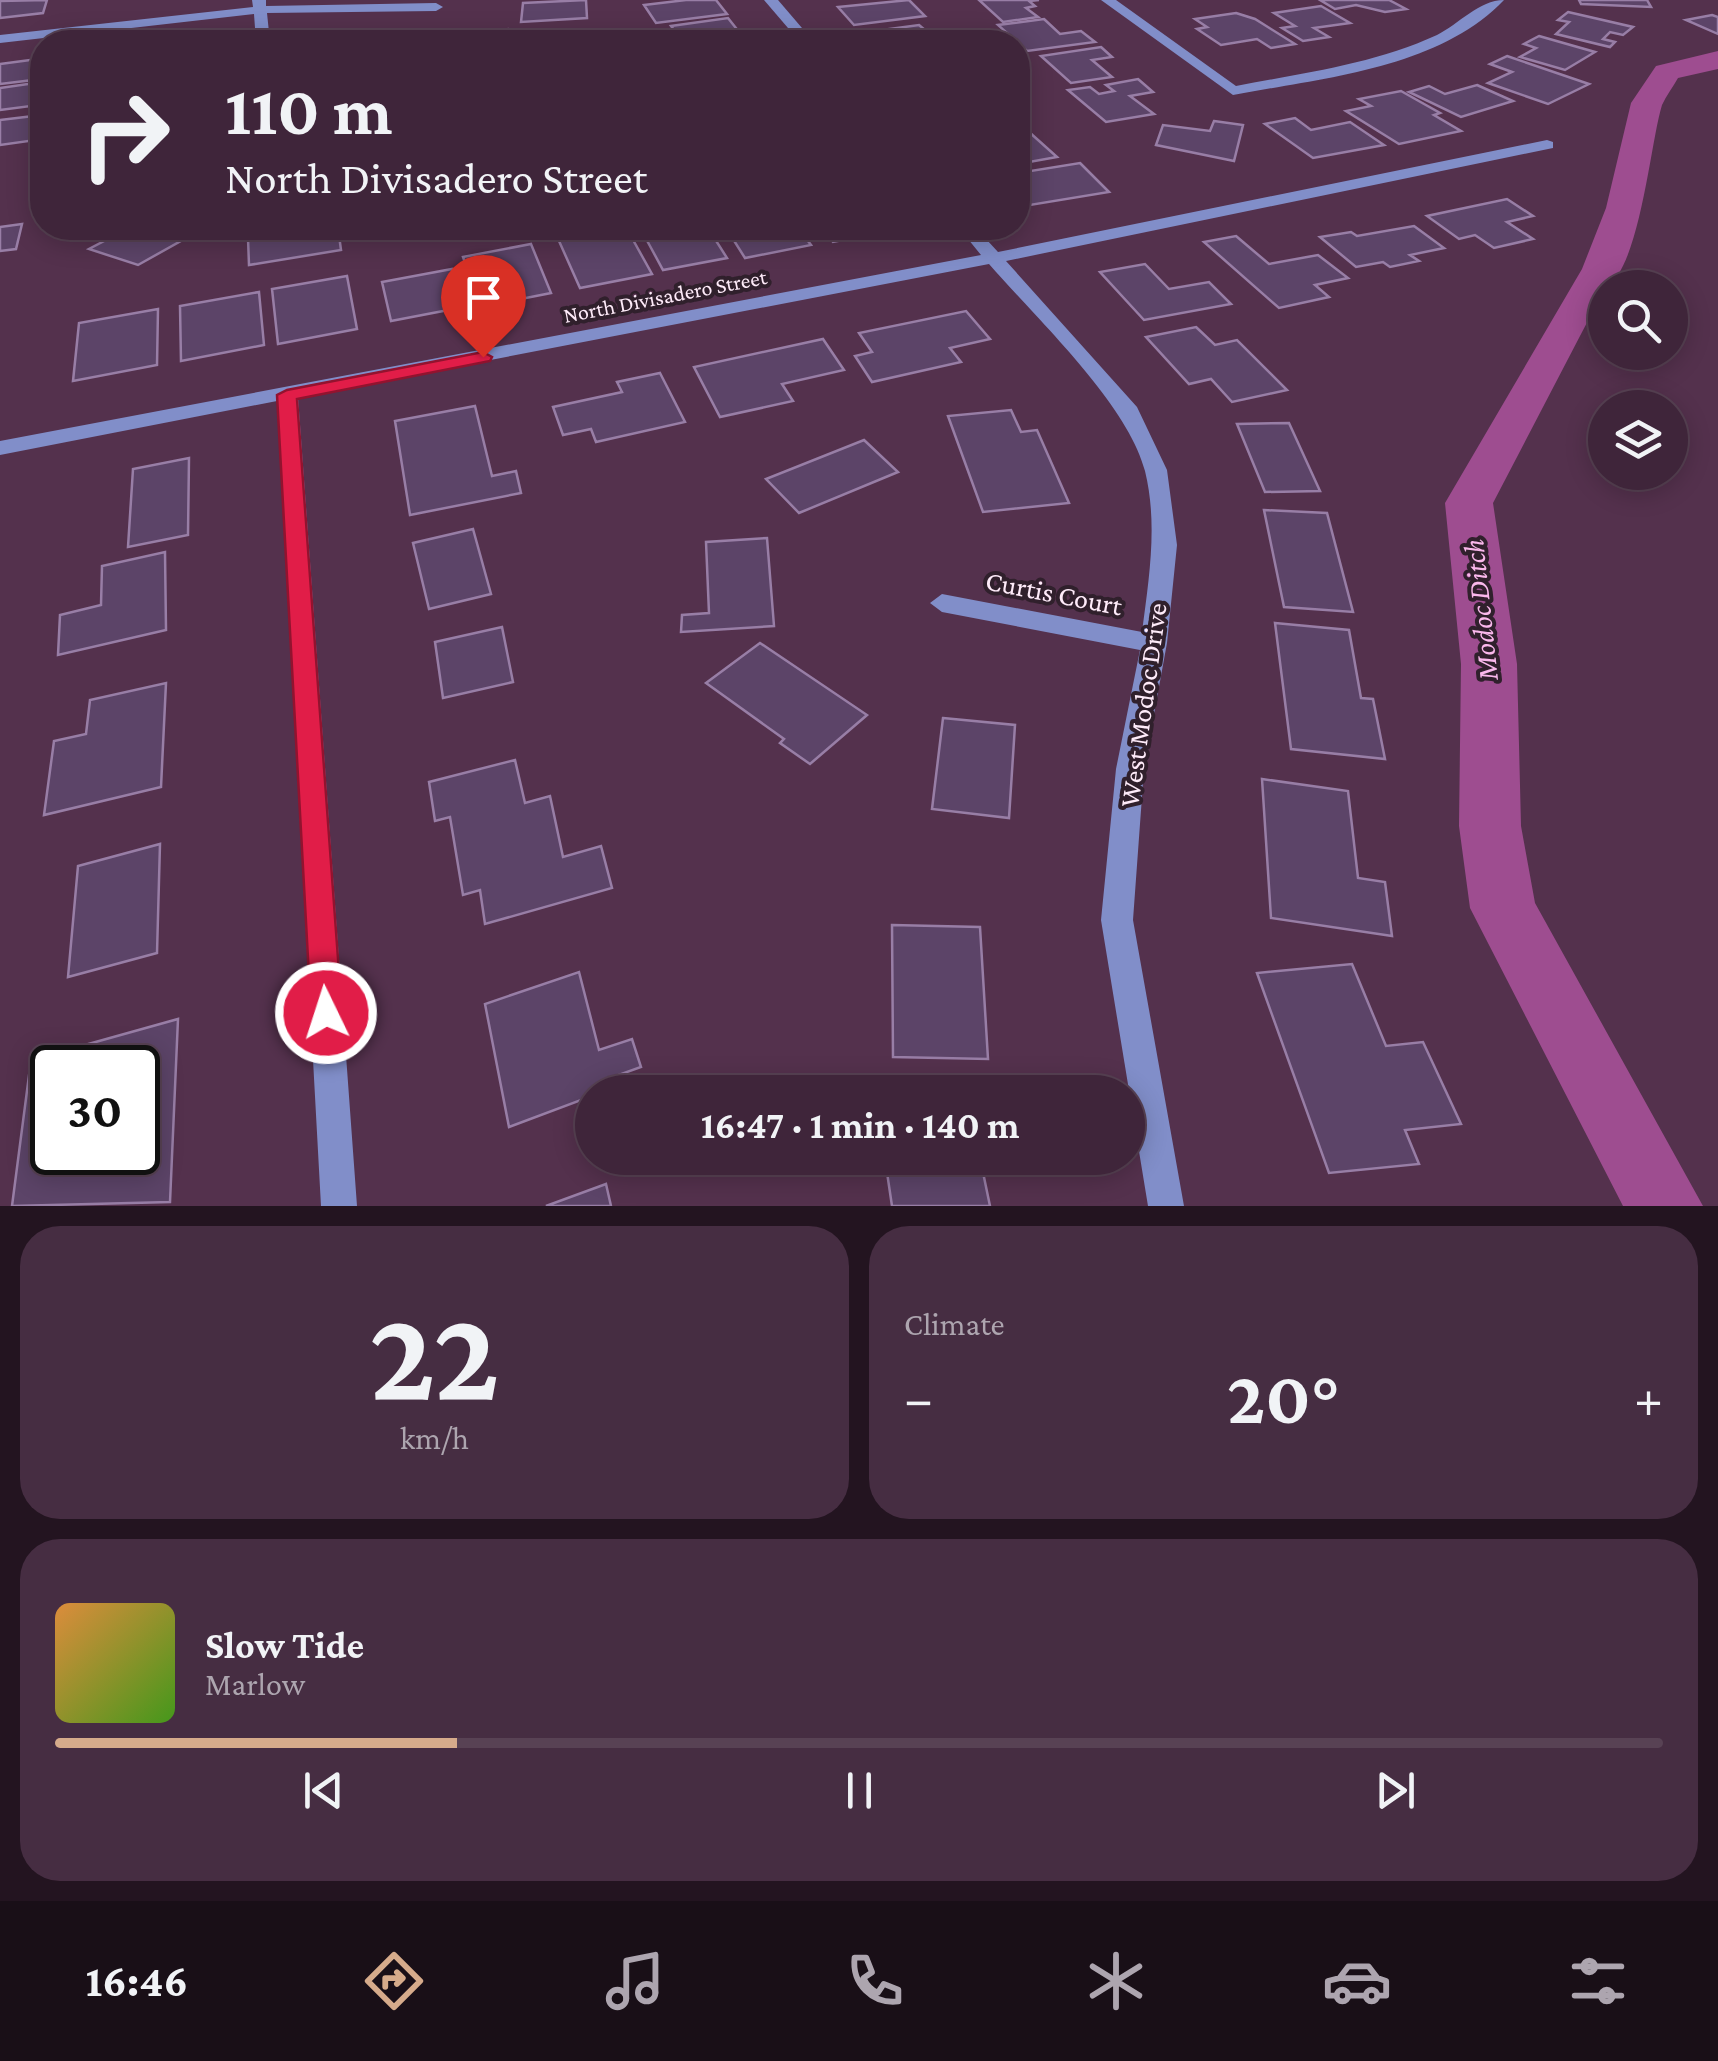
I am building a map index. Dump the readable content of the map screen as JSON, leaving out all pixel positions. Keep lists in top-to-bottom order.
{
  "streets": {
    "street": ["North Divisadero Street", "Curtis Court", "West Modoc Drive"]
  },
  "crossings": [
    ["North Divisadero Street", "West Modoc Drive"],
    ["Curtis Court", "West Modoc Drive"]
  ],
  "water": ["Modoc Ditch"],
  "page": {
    "turn": ["110 m", "North Divisadero Street"],
    "limit": "30",
    "trip": "16:47 · 1 min · 140 m",
    "tile": [
      ["22", "km/h"],
      "Climate"
    ],
    "heat": ["−", "20°", "+"],
    "song": ["Slow Tide", "Marlow"],
    "tabs": "16:46"
  }
}
